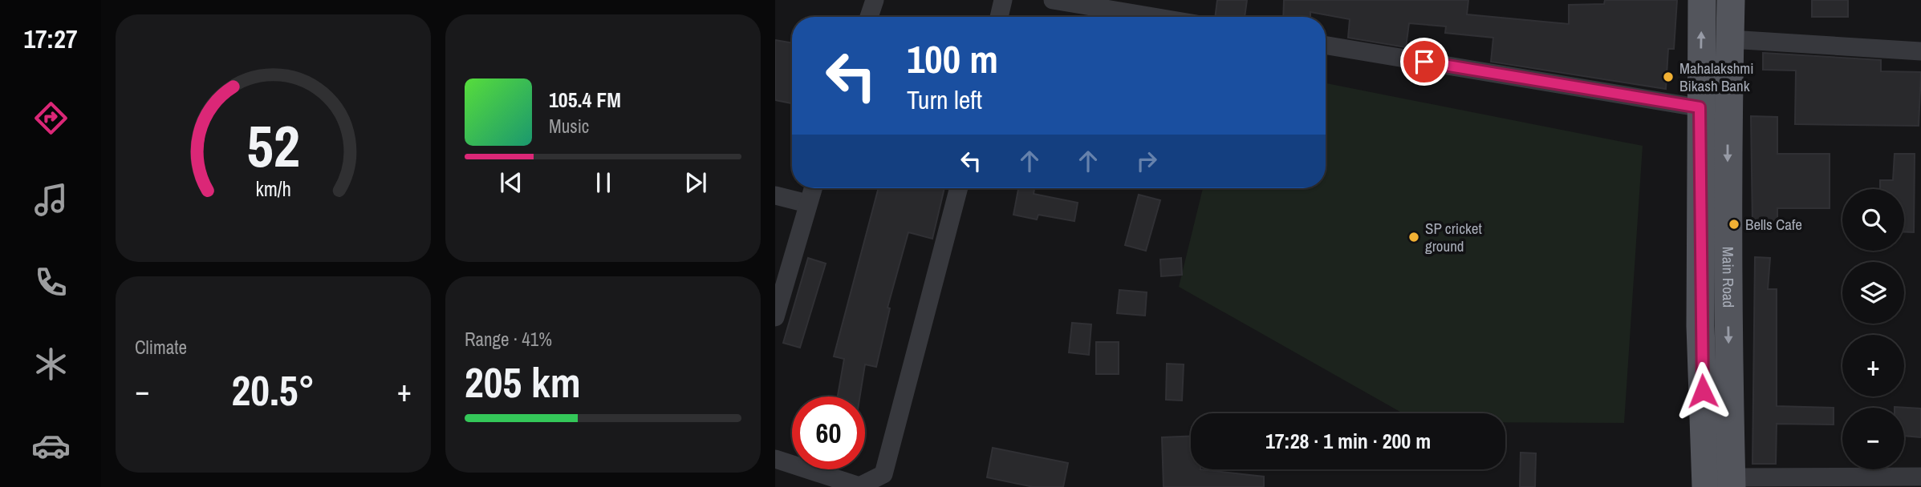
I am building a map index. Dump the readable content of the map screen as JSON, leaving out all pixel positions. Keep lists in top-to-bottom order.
{
  "streets": {
    "main road": ["Main Road"]
  },
  "places": ["Mahalakshmi Bikash Bank", "Bells Cafe", "SP cricket ground"],
  "page": {
    "tabs": "17:27",
    "turn": ["100 m", "Turn left"],
    "song": ["105.4 FM", "Music"],
    "map_buttons": ["+", "−"],
    "tile": [
      "Climate",
      ["Range · 41%", "205 km"]
    ],
    "heat": ["−", "20.5°", "+"],
    "limit": "60",
    "trip": "17:28 · 1 min · 200 m",
    "gauge": ["52", "km/h"]
  }
}
